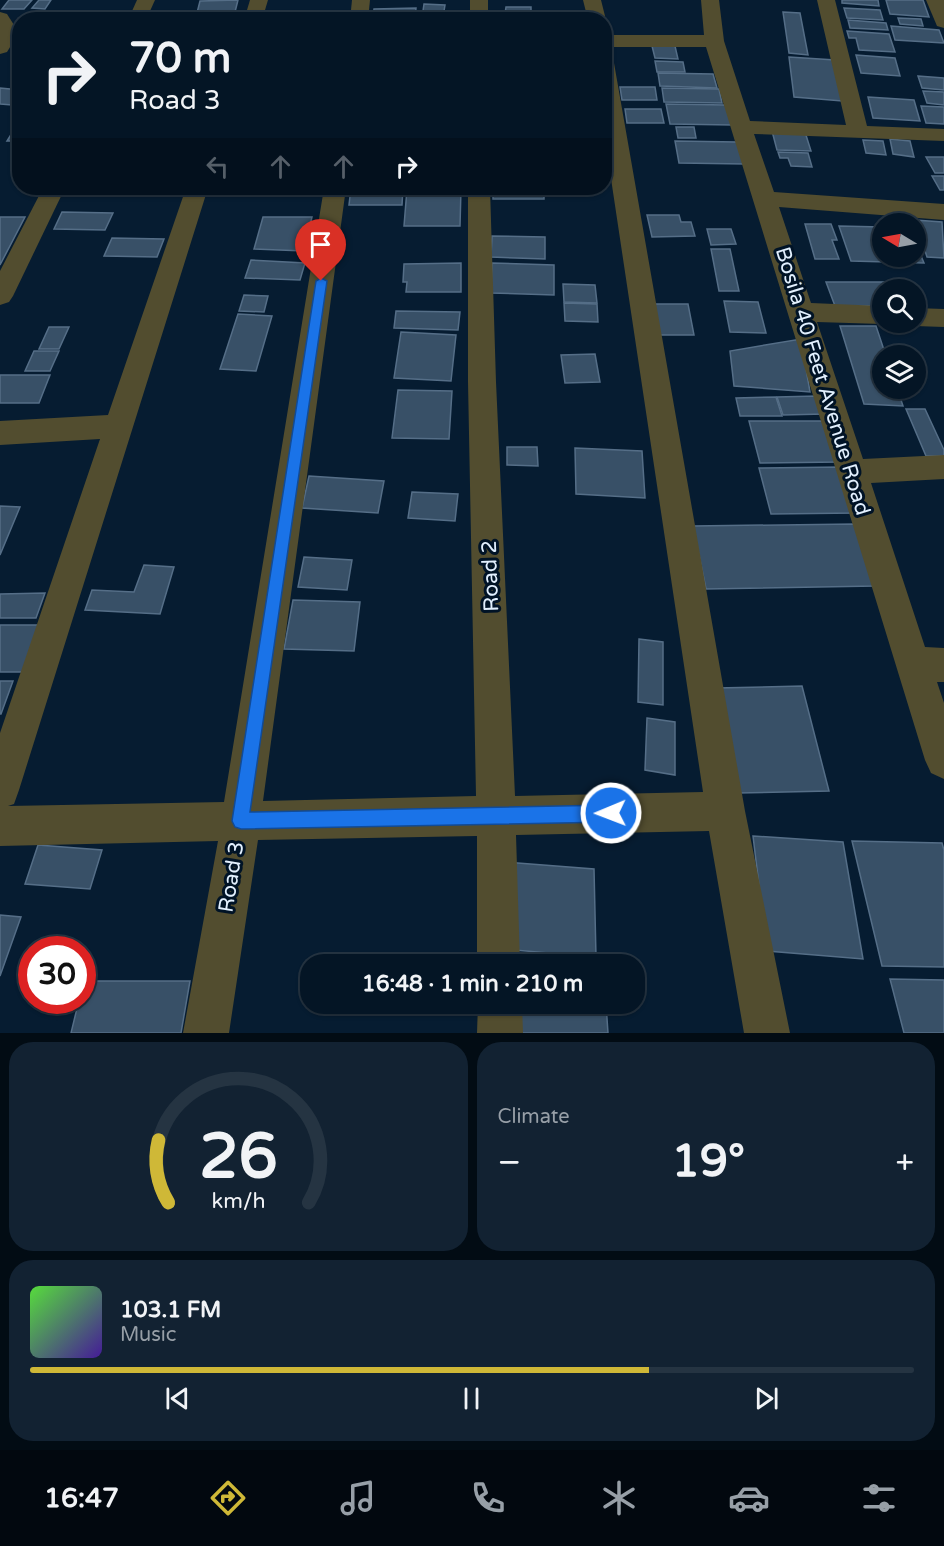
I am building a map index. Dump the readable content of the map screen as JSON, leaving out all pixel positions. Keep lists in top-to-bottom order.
{
  "streets": {
    "street": ["Bosila 40 Feet Avenue Road", "Road 2", "Road 3"]
  },
  "north": "left",
  "page": {
    "turn": ["70 m", "Road 3"],
    "limit": "30",
    "trip": "16:48 · 1 min · 210 m",
    "tile": "Climate",
    "heat": ["−", "19°", "+"],
    "song": ["103.1 FM", "Music"],
    "tabs": "16:47",
    "gauge": ["26", "km/h"]
  }
}
